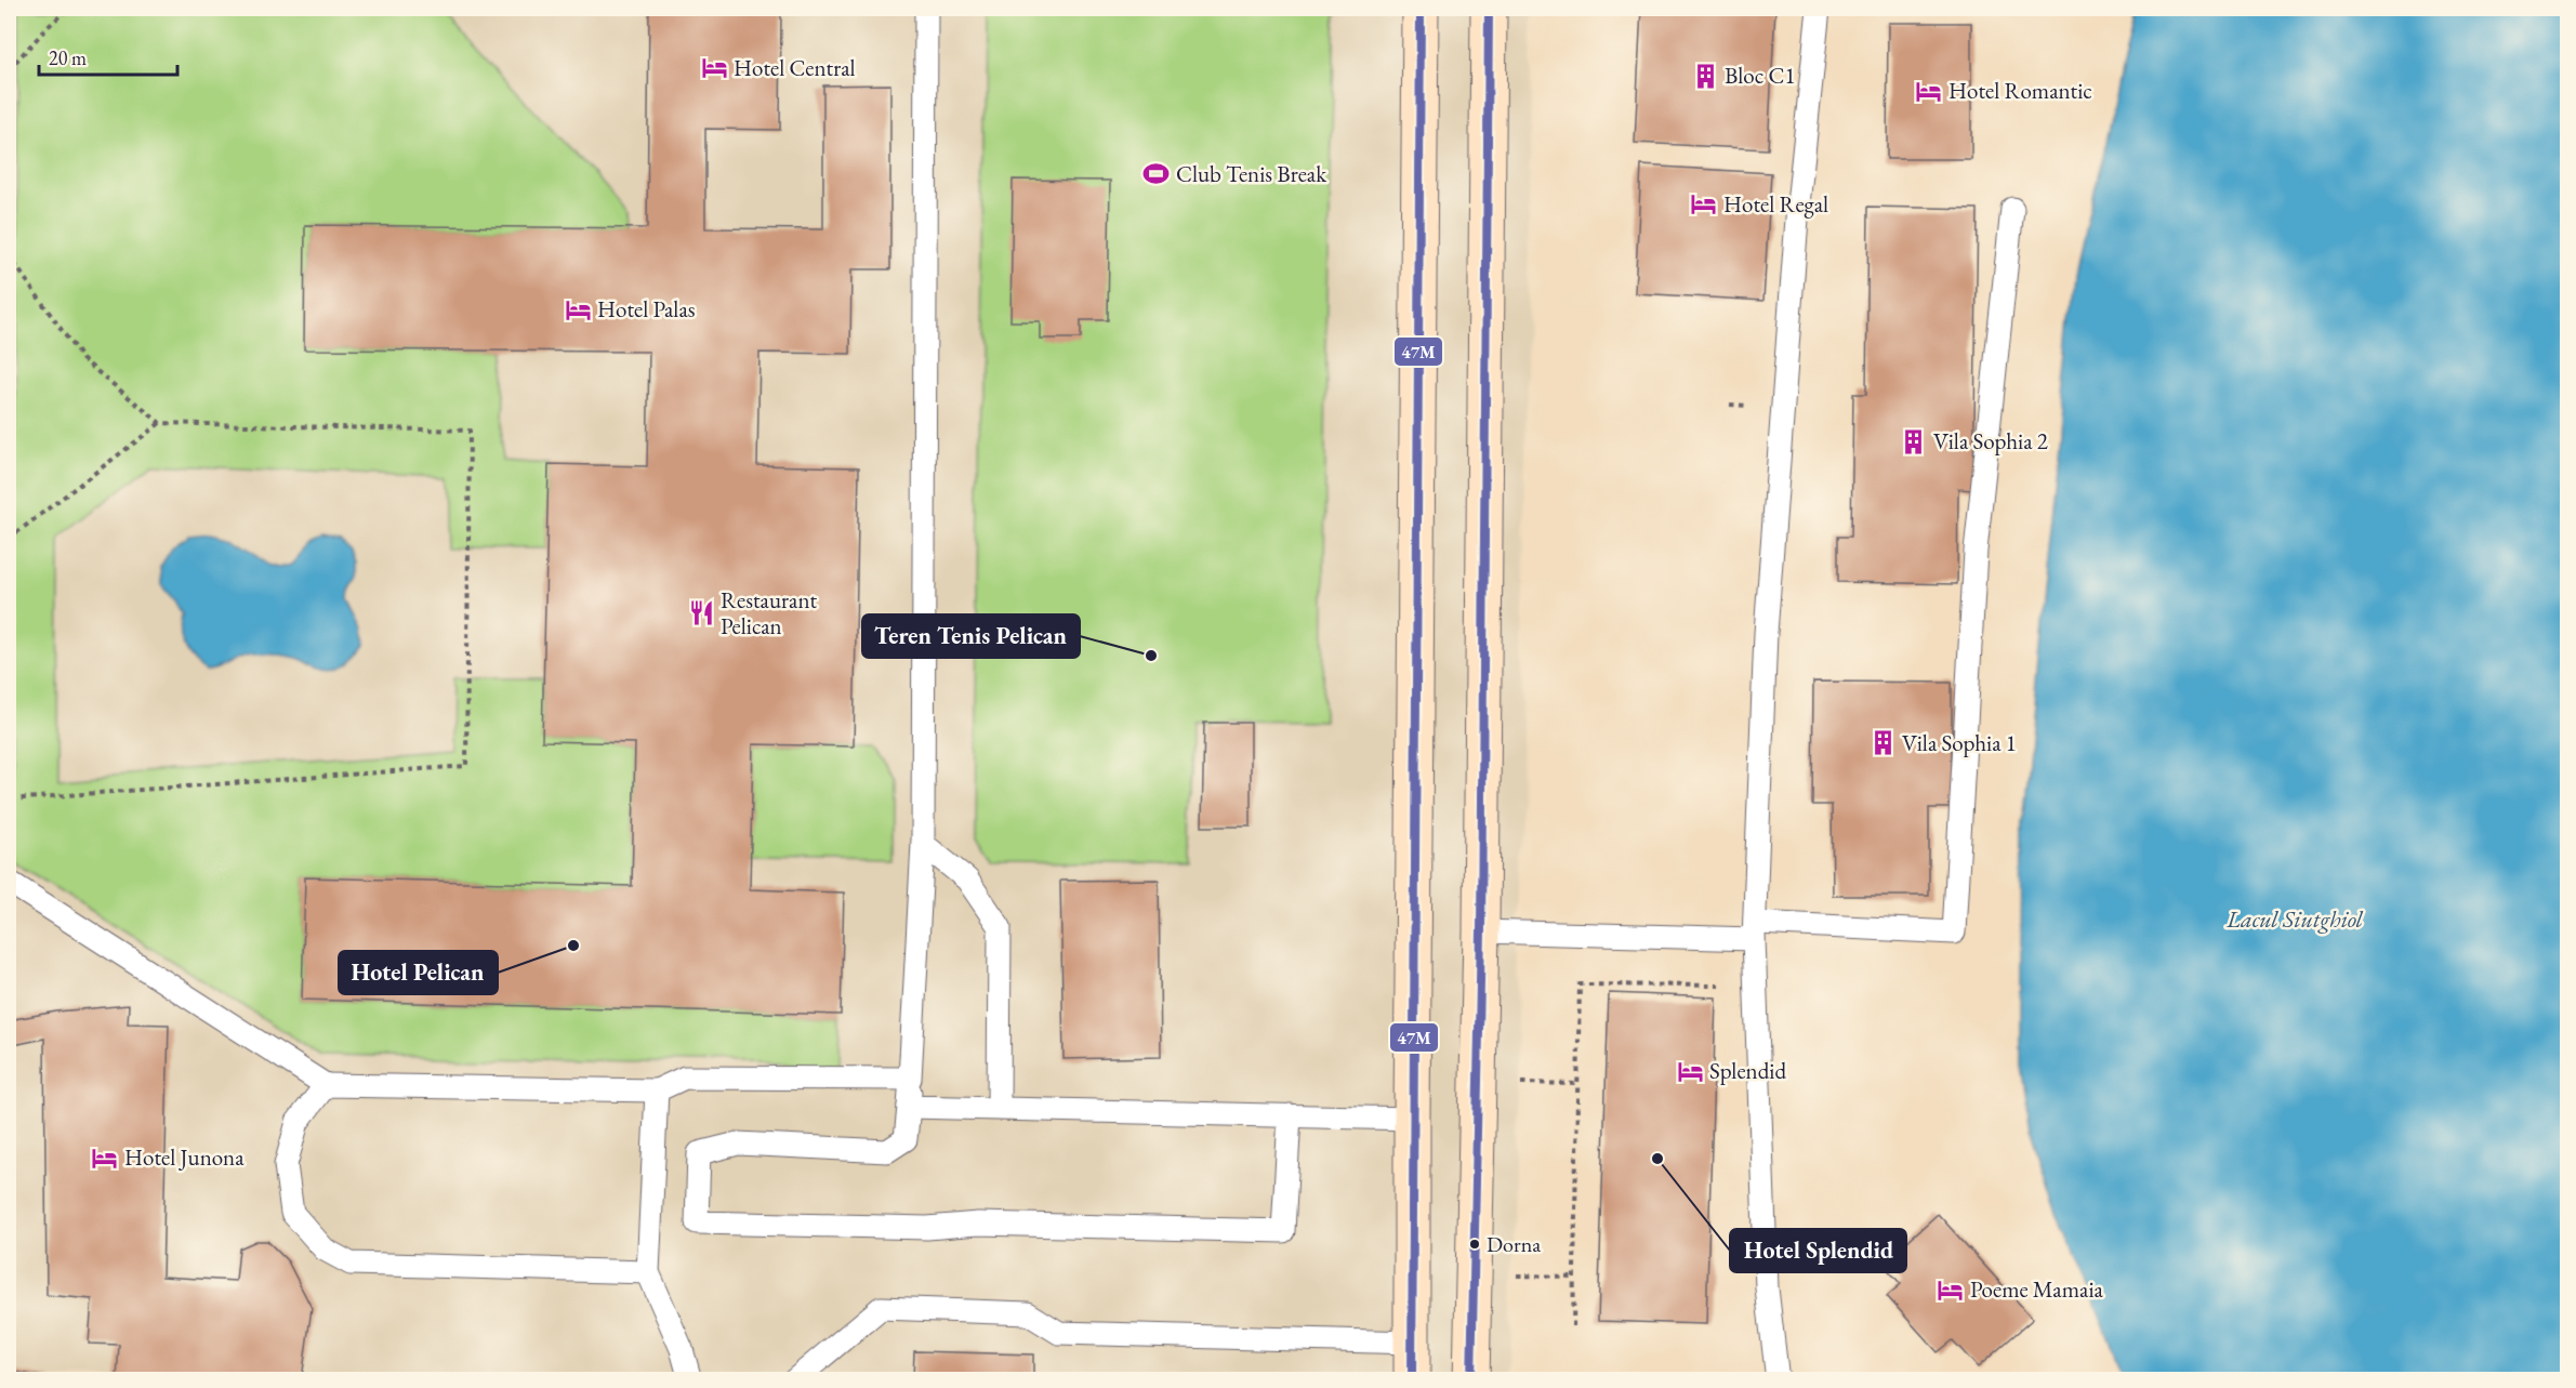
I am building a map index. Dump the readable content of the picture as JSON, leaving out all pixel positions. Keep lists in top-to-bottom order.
{
  "water": ["Lacul Siutghiol"],
  "places": {
    "hotel": [
      "Hotel Central",
      "Hotel Romantic",
      "Hotel Regal",
      "Hotel Palas",
      "Splendid",
      "Hotel Junona",
      "Poeme Mamaia"
    ],
    "building": ["Bloc C1", "Vila Sophia 2", "Vila Sophia 1"],
    "sports": ["Club Tenis Break"],
    "restaurant": ["Restaurant Pelican"],
    "other": [
      "Teren Tenis Pelican",
      "Hotel Pelican",
      "Hotel Splendid",
      "Dorna"
    ]
  },
  "lines": ["transit line 47M"],
  "scale_bar": "20 m"
}
